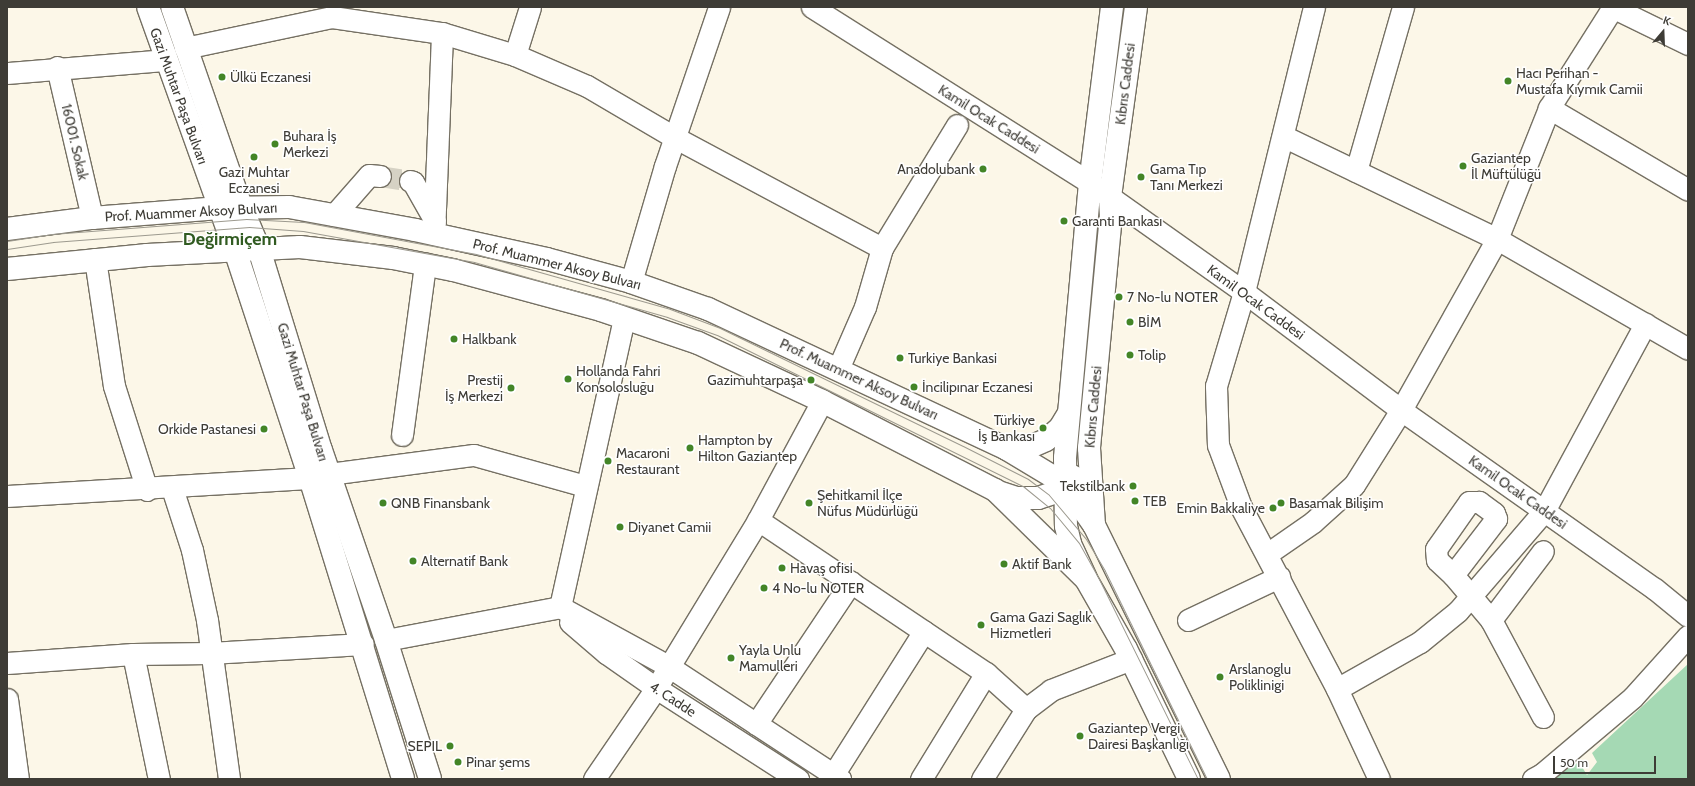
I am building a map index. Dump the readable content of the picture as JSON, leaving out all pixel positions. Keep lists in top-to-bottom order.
{
  "streets": {
    "main road": ["Kıbrıs Caddesi", "Gazi Muhtar Paşa Bulvarı", "Prof. Muammer Aksoy Bulvarı"],
    "street": ["Kamil Ocak Caddesi", "16001. Sokak", "4. Cadde"]
  },
  "crossings": [
    ["Kıbrıs Caddesi", "Kamil Ocak Caddesi"],
    ["Kıbrıs Caddesi", "Prof. Muammer Aksoy Bulvarı"],
    ["Gazi Muhtar Paşa Bulvarı", "Prof. Muammer Aksoy Bulvarı"],
    ["16001. Sokak", "Prof. Muammer Aksoy Bulvarı"]
  ],
  "districts": ["Değirmiçem"],
  "places": [
    "Ülkü Eczanesi",
    "Hacı Perihan - Mustafa Kıymık Camii",
    "Buhara İş Merkezi",
    "Gazi Muhtar Eczanesi",
    "Gaziantep İl Müftülüğü",
    "Anadolubank",
    "Gama Tıp Tanı Merkezi",
    "Garanti Bankası",
    "7 No-lu NOTER",
    "BİM",
    "Halkbank",
    "Tolip",
    "Turkiye Bankasi",
    "Hollanda Fahri Konsolosluğu",
    "Gazimuhtarpaşa",
    "İncilipınar Eczanesi",
    "Prestij İş Merkezi",
    "Türkiye İş Bankası",
    "Orkide Pastanesi",
    "Hampton by Hilton Gaziantep",
    "Macaroni Restaurant",
    "Tekstilbank",
    "TEB",
    "QNB Finansbank",
    "Şehitkamil İlçe Nüfus Müdürlüğü",
    "Basamak Bilişim",
    "Emin Bakkaliye",
    "Diyanet Camii",
    "Alternatif Bank",
    "Aktif Bank",
    "Havaş ofisi",
    "4 No-lu NOTER",
    "Gama Gazi Saglık Hizmetleri",
    "Yayla Unlu Mamulleri",
    "Arslanoglu Poliklinigi",
    "Gaziantep Vergi Dairesi Başkanlığı",
    "SEPIL",
    "Pinar şems"
  ],
  "scale_bar": "50 m",
  "north": "top"
}
